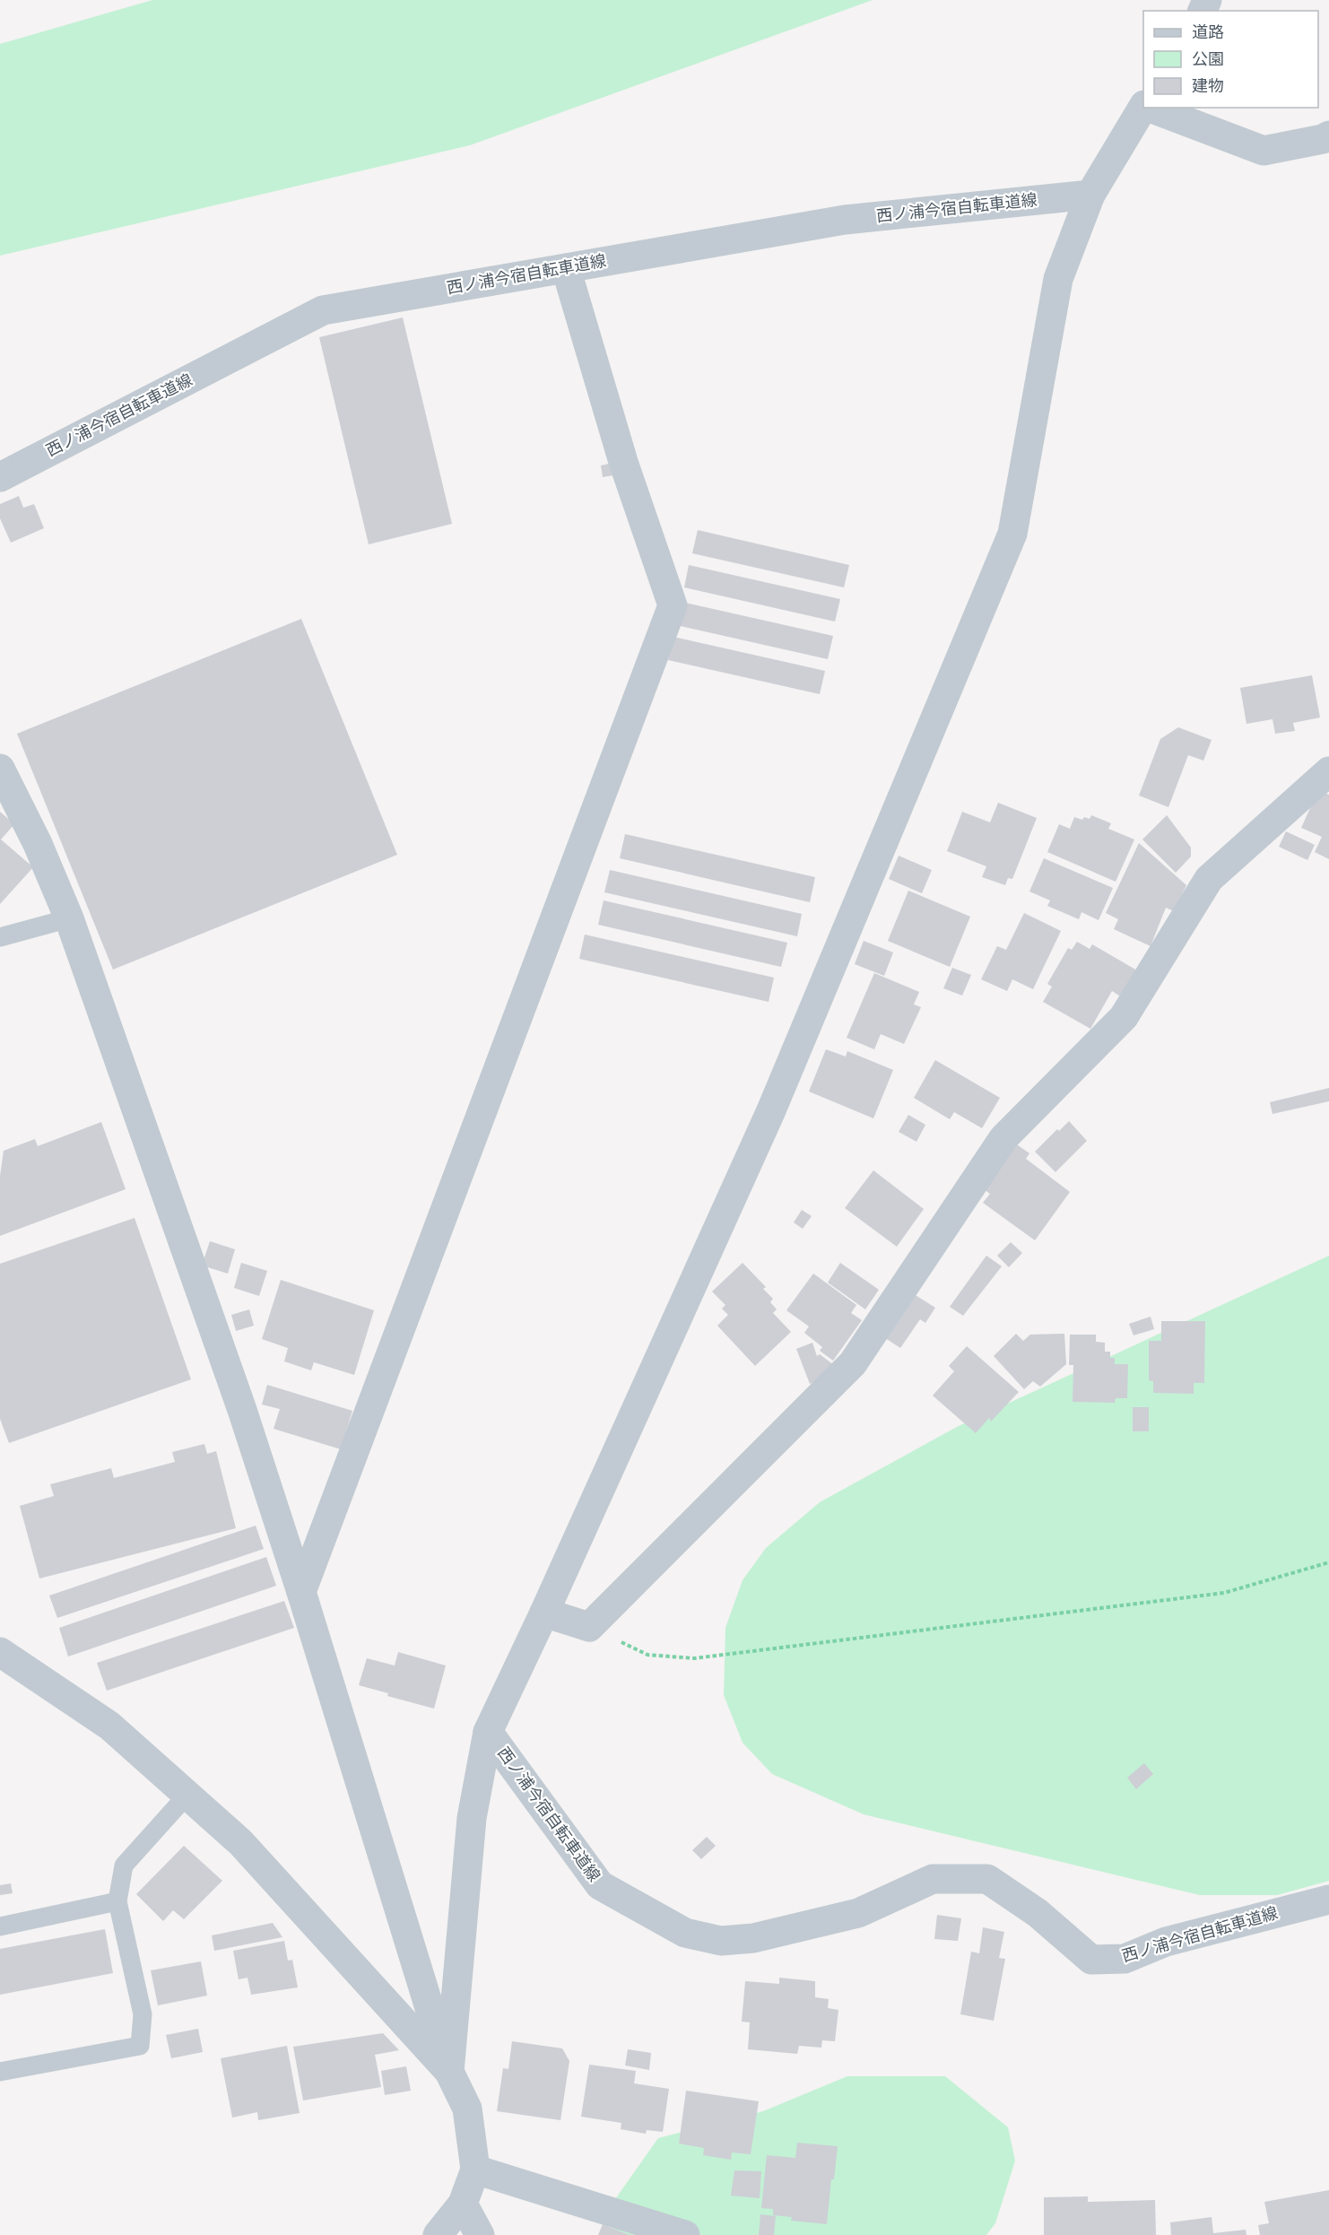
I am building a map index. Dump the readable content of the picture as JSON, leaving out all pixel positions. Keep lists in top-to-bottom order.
{
  "streets": {
    "street": ["西ノ浦今宿自転車道線"]
  },
  "legend": ["道路", "公園", "建物"]
}
